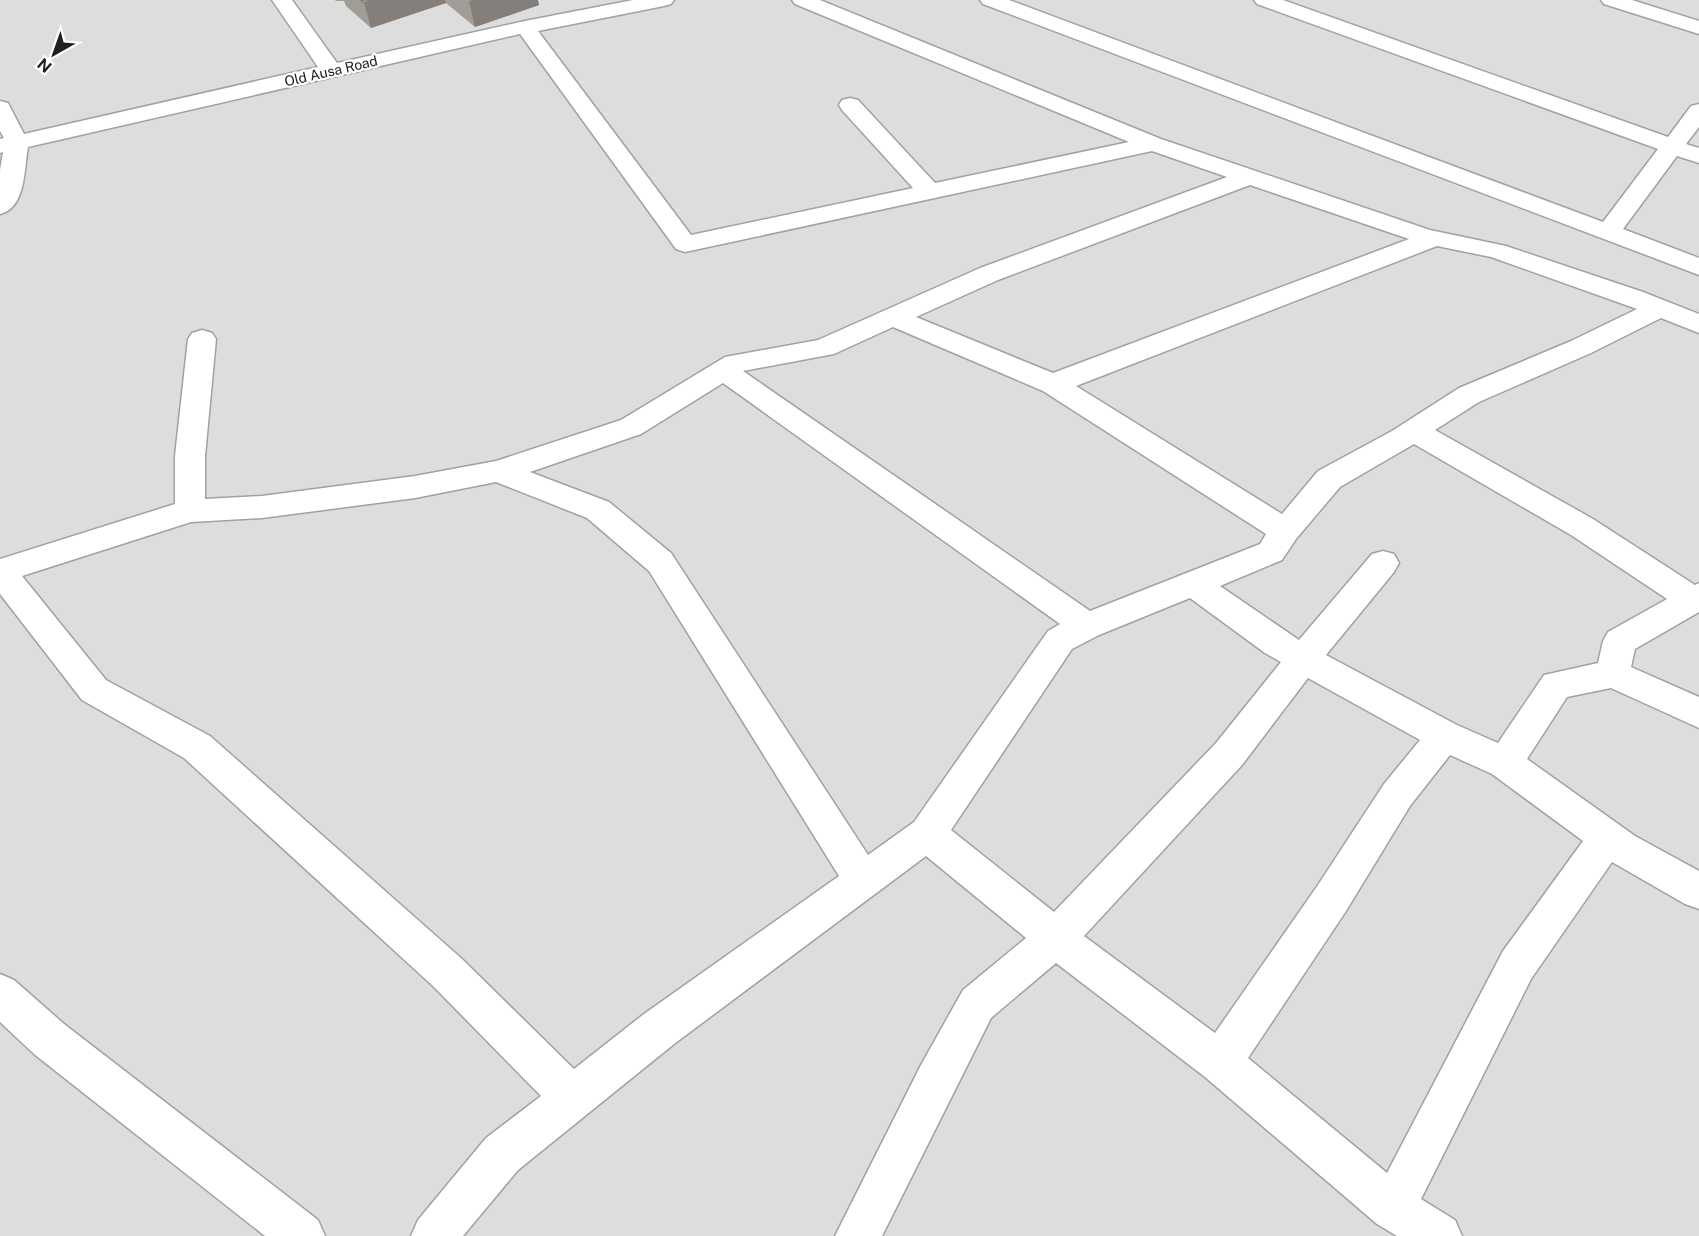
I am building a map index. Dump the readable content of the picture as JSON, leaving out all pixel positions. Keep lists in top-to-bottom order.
{
  "streets": {
    "street": ["Old Ausa Road"]
  },
  "north": "bottom left"
}
